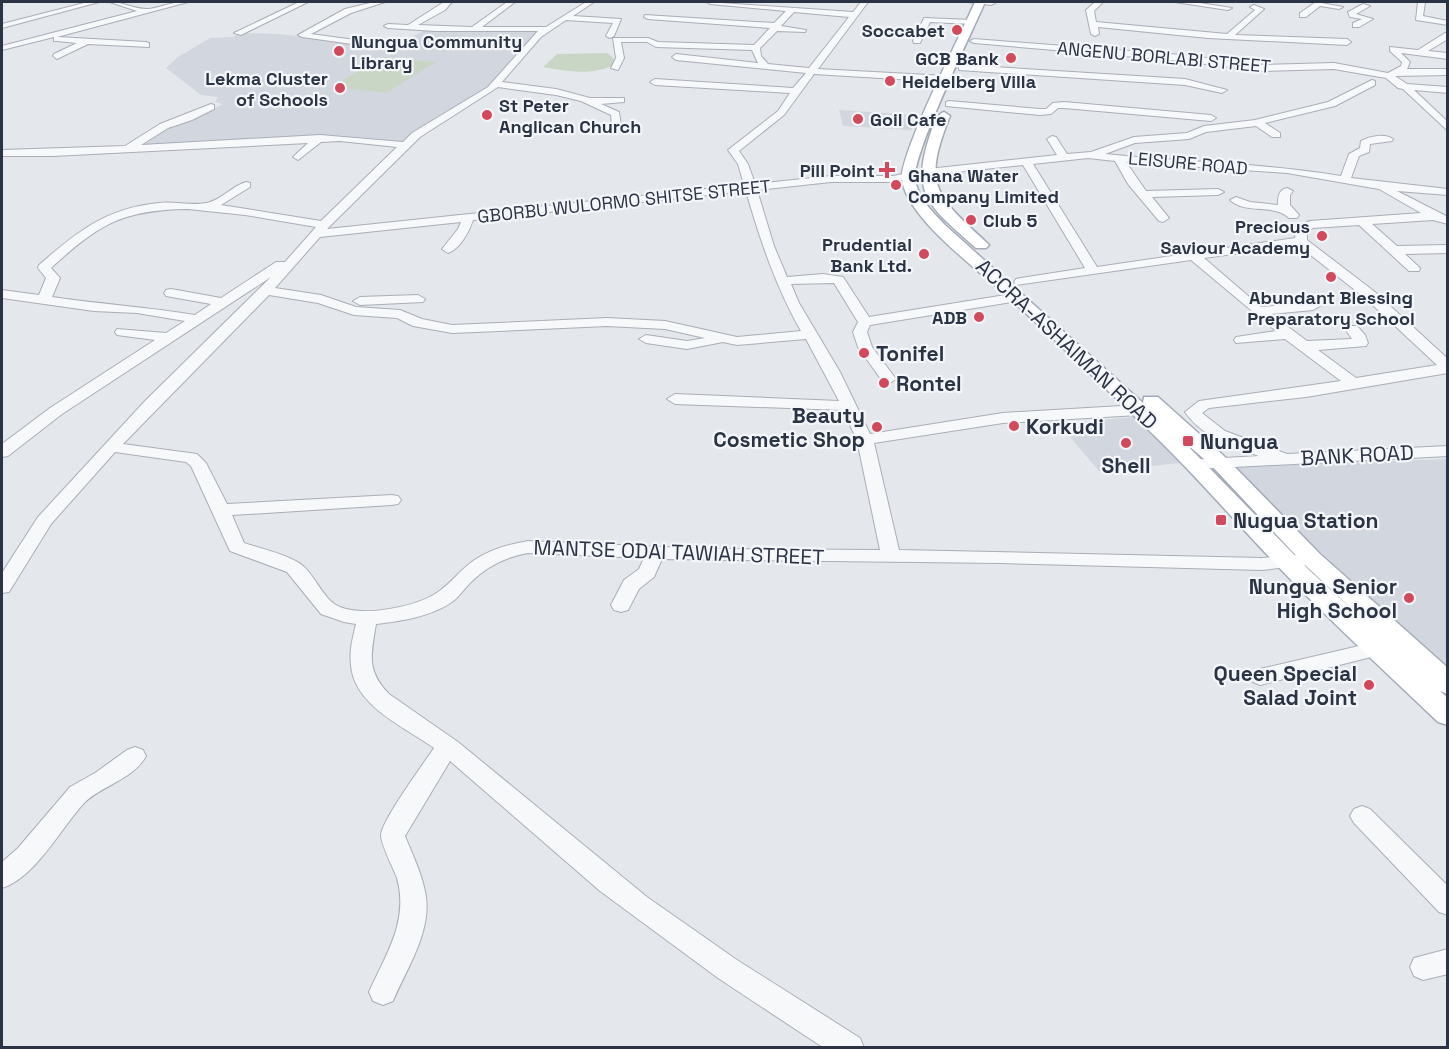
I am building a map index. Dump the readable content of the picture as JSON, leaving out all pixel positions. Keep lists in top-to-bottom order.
{
  "streets": {
    "main road": ["ACCRA-ASHAIMAN ROAD"],
    "street": [
      "ANGENU BORLABI STREET",
      "LEISURE ROAD",
      "GBORBU WULORMO SHITSE STREET",
      "BANK ROAD",
      "MANTSE ODAI TAWIAH STREET"
    ]
  },
  "crossings": [
    ["LEISURE ROAD", "GBORBU WULORMO SHITSE STREET"],
    ["LEISURE ROAD", "ACCRA-ASHAIMAN ROAD"],
    ["GBORBU WULORMO SHITSE STREET", "ACCRA-ASHAIMAN ROAD"],
    ["ACCRA-ASHAIMAN ROAD", "BANK ROAD"],
    ["ACCRA-ASHAIMAN ROAD", "MANTSE ODAI TAWIAH STREET"]
  ],
  "places": {
    "other": [
      "Soccabet",
      "Nungua Community Library",
      "GCB Bank",
      "Heidelberg Villa",
      "Lekma Cluster of Schools",
      "St Peter Anglican Church",
      "Goil Cafe",
      "Ghana Water Company Limited",
      "Club 5",
      "Precious Saviour Academy",
      "Prudential Bank Ltd.",
      "Abundant Blessing Preparatory School",
      "ADB",
      "Tonifel",
      "Rontel",
      "Korkudi",
      "Beauty Cosmetic Shop",
      "Shell",
      "Nungua Senior High School",
      "Queen Special Salad Joint"
    ],
    "health": ["Pill Point"],
    "transit": ["Nungua", "Nugua Station"]
  }
}
